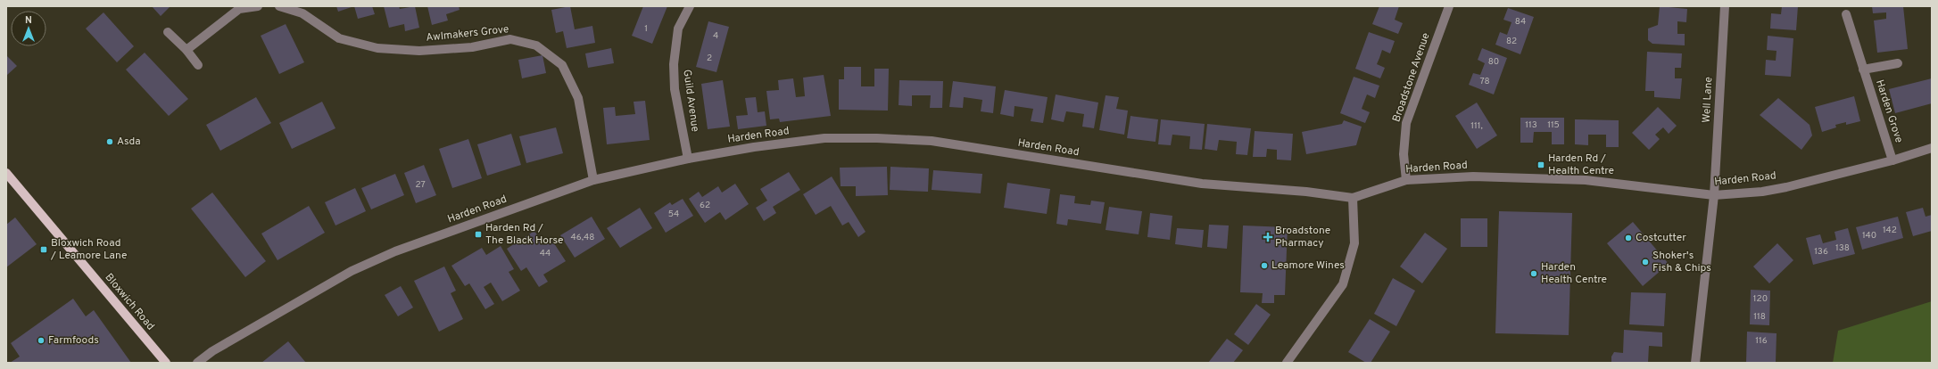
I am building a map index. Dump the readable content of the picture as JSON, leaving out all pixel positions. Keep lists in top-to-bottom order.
{
  "streets": {
    "main road": ["Bloxwich Road"],
    "street": [
      "Awlmakers Grove",
      "Broadstone Avenue",
      "Well Lane",
      "Guild Avenue",
      "Harden Grove",
      "Harden Road"
    ]
  },
  "crossings": [
    ["Awlmakers Grove", "Harden Road"],
    ["Broadstone Avenue", "Harden Road"],
    ["Well Lane", "Harden Road"],
    ["Guild Avenue", "Harden Road"],
    ["Harden Grove", "Harden Road"]
  ],
  "places": {
    "other": [
      "Asda",
      "Costcutter",
      "Shoker's Fish & Chips",
      "Leamore Wines",
      "Harden Health Centre",
      "Farmfoods"
    ],
    "transit": ["Harden Rd / Health Centre", "Harden Rd / The Black Horse", "Bloxwich Road / Leamore Lane"],
    "health": ["Broadstone Pharmacy"]
  },
  "house_numbers": [
    "84",
    "1",
    "4",
    "82",
    "2",
    "80",
    "78",
    "113",
    "115",
    "111,",
    "27",
    "62",
    "54",
    "142",
    "140",
    "46,48",
    "138",
    "136",
    "44",
    "120",
    "118",
    "116"
  ],
  "north": "top"
}
